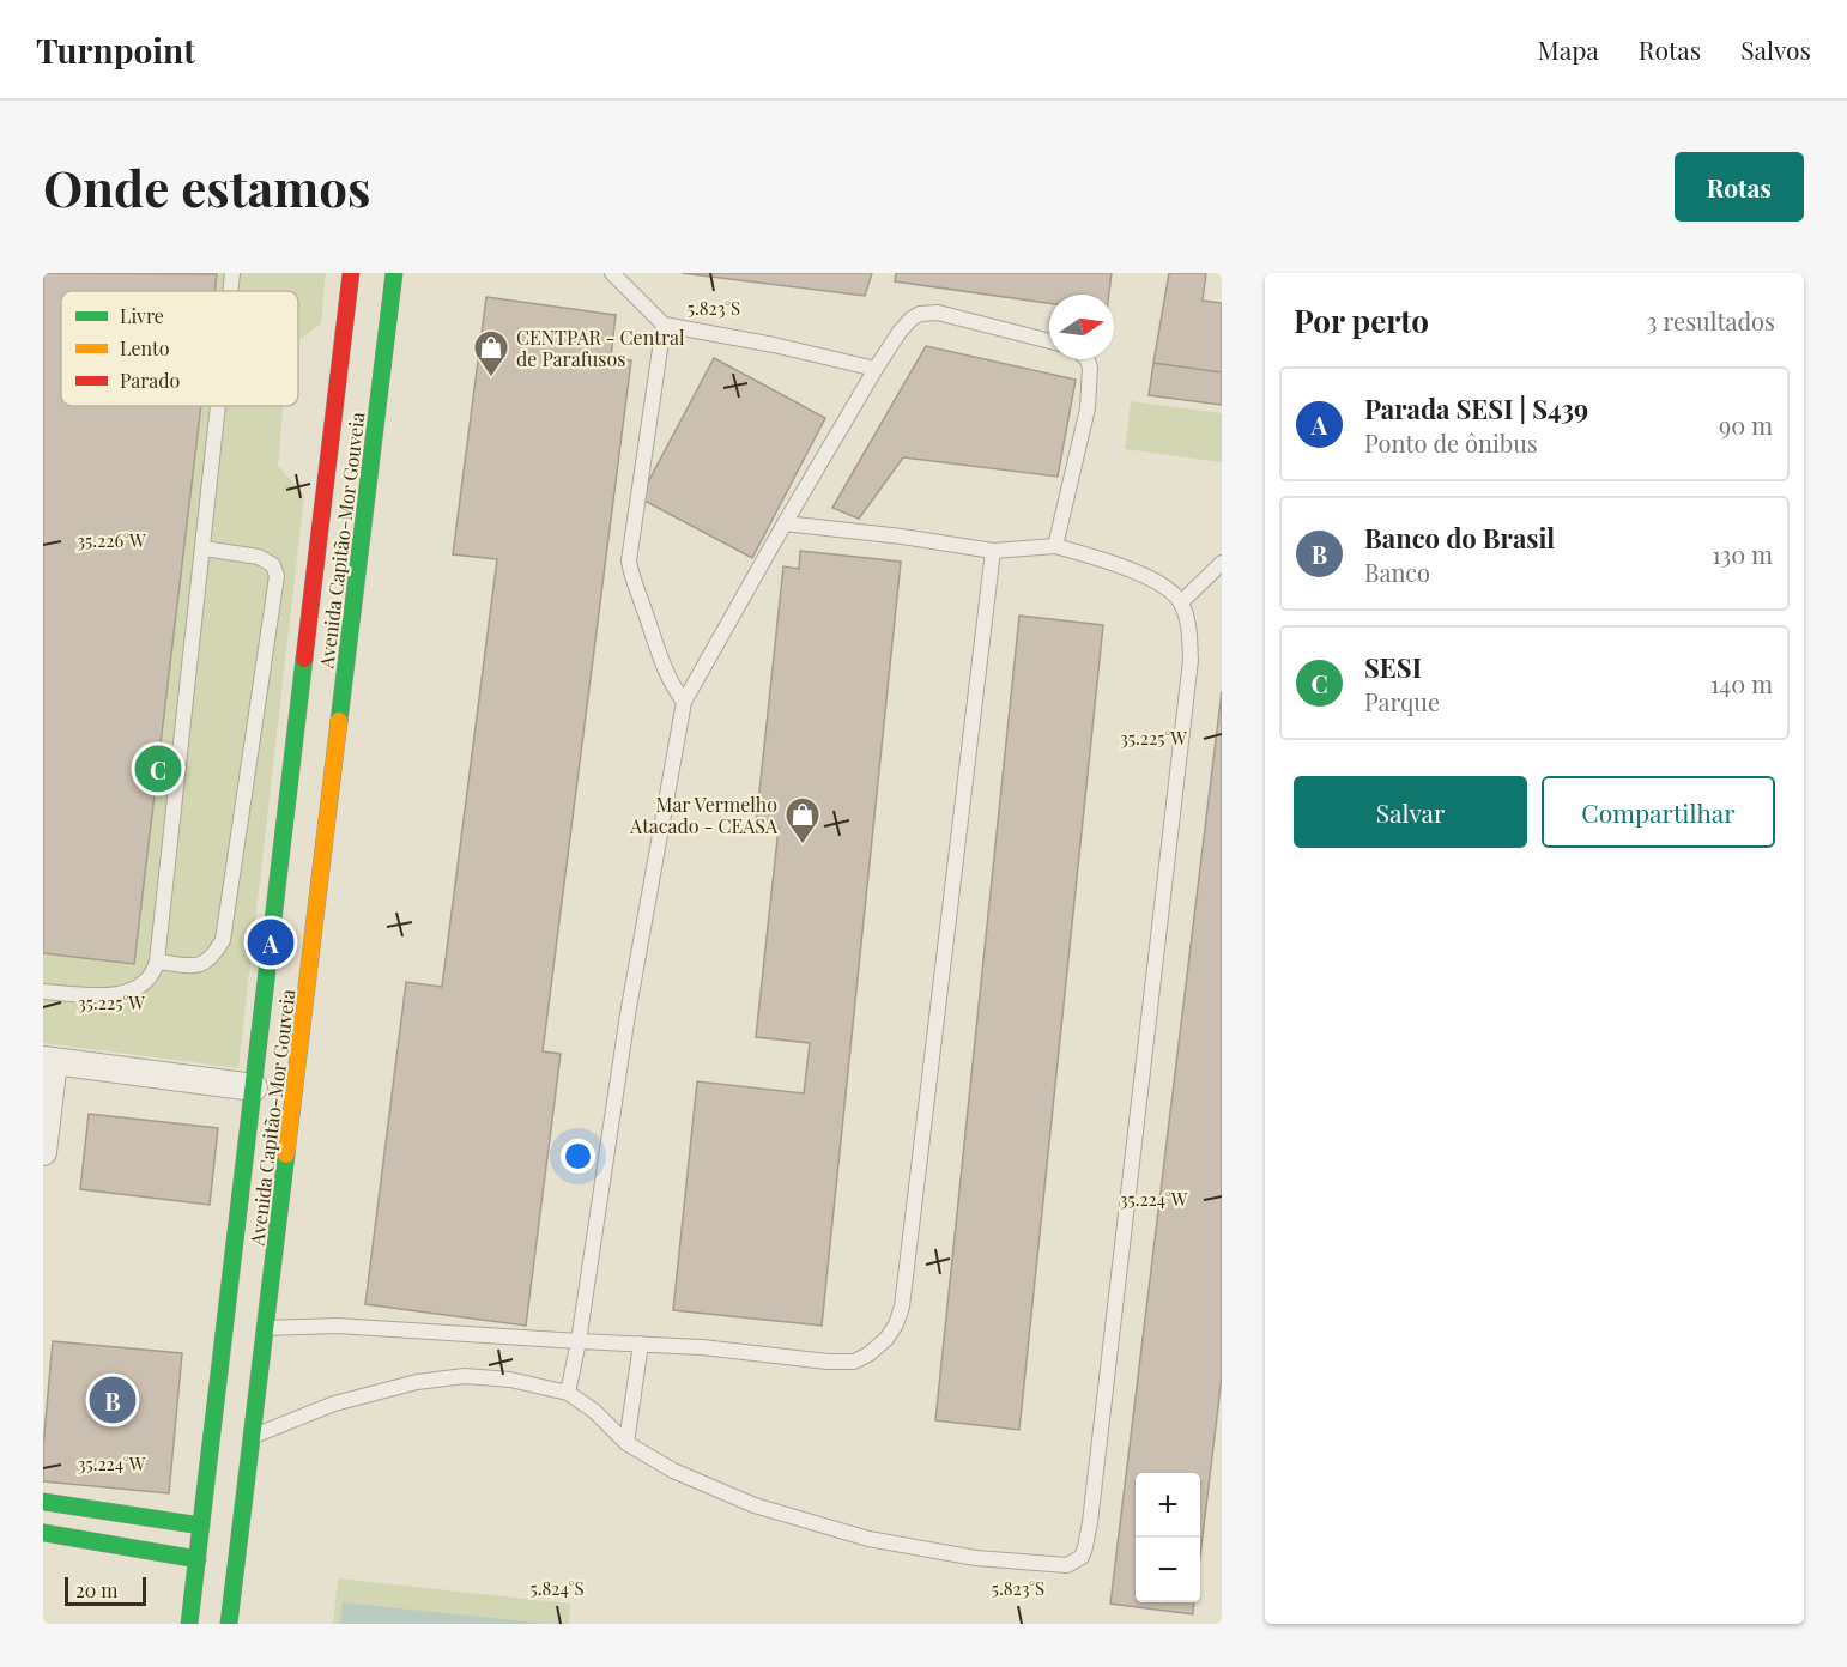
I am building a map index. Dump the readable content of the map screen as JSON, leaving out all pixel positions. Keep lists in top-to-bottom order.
{
  "streets": {
    "main road": ["Avenida Capitão-Mor Gouveia"]
  },
  "places": {
    "shop": ["CENTPAR - Central de Parafusos", "Mar Vermelho Atacado - CEASA"]
  },
  "legend": ["Livre", "Lento", "Parado"],
  "scale_bar": "20 m",
  "north": "right",
  "page": {
    "header": "Turnpoint",
    "nav": ["Mapa", "Rotas", "Salvos"],
    "buttons": [
      "Rotas",
      ["Salvar", "Compartilhar"]
    ],
    "title": "Onde estamos",
    "heading": ["Por perto", "3 resultados"],
    "list": [
      {
        "mark": "A",
        "name": "Parada SESI | S439",
        "note": "Ponto de ônibus",
        "value": "90 m"
      },
      {
        "mark": "B",
        "name": "Banco do Brasil",
        "note": "Banco",
        "value": "130 m"
      },
      {
        "mark": "C",
        "name": "SESI",
        "note": "Parque",
        "value": "140 m"
      }
    ],
    "pins": ["C", "A", "B"],
    "map_buttons": ["+", "−"],
    "scale": "20 m"
  },
  "coordinates": [
    "5.823°S",
    "35.226°W",
    "35.225°W",
    "35.224°W",
    "5.824°S"
  ]
}
